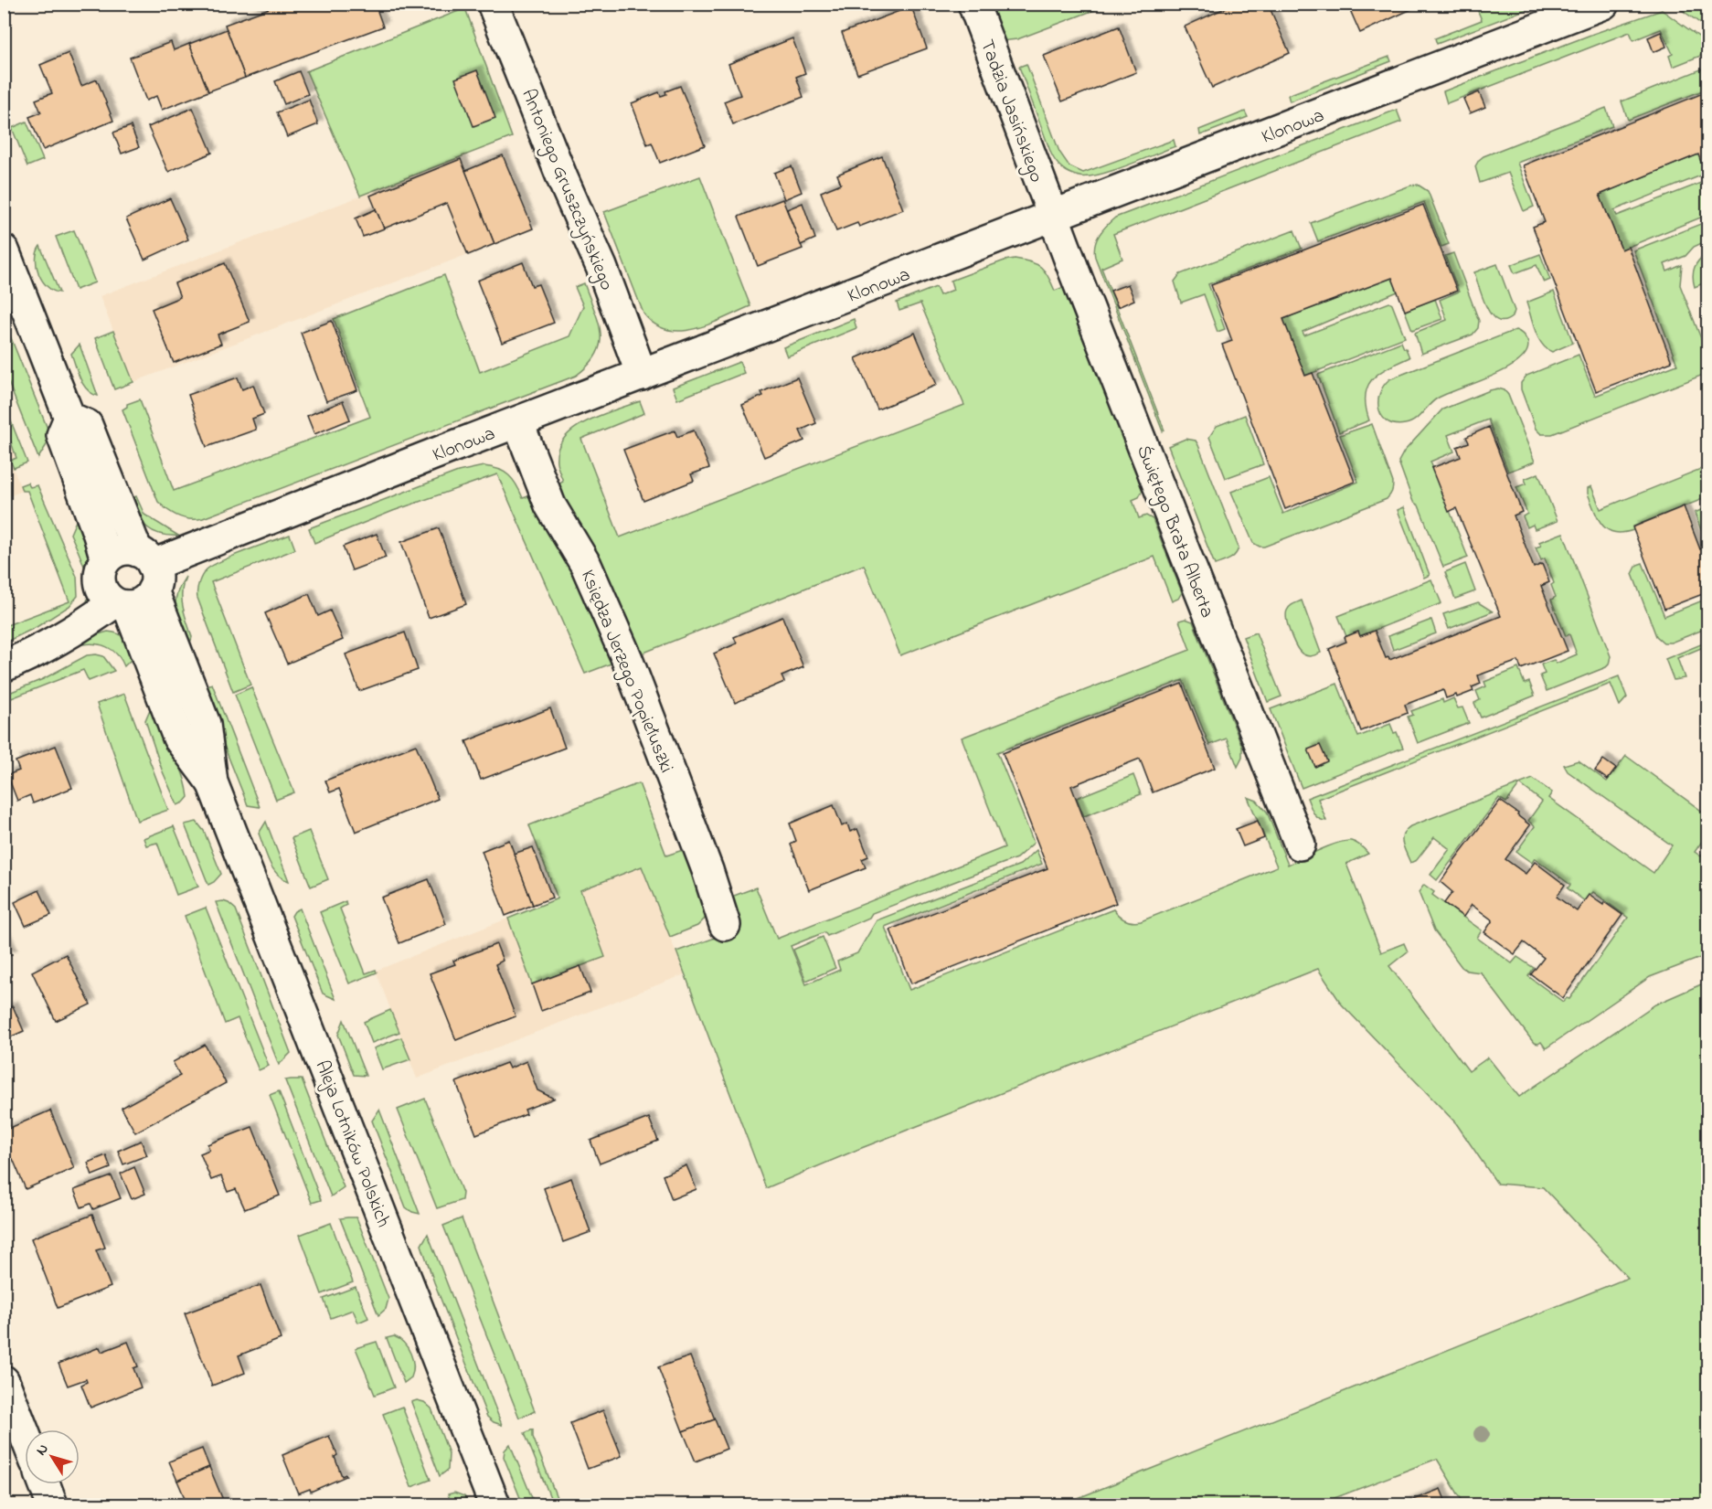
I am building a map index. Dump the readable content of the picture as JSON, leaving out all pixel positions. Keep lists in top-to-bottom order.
{
  "streets": {
    "street": [
      "Tadzia Jasińskiego",
      "Klonowa",
      "Antoniego Gruszczyńskiego",
      "Świętego Brata Alberta",
      "Księdza Jerzego Popiełuszki",
      "Aleja Lotników Polskich"
    ]
  },
  "crossings": [
    ["Tadzia Jasińskiego", "Klonowa"],
    ["Tadzia Jasińskiego", "Świętego Brata Alberta"],
    ["Klonowa", "Antoniego Gruszczyńskiego"],
    ["Klonowa", "Świętego Brata Alberta"],
    ["Klonowa", "Księdza Jerzego Popiełuszki"],
    ["Klonowa", "Aleja Lotników Polskich"]
  ],
  "north": "top left"
}
